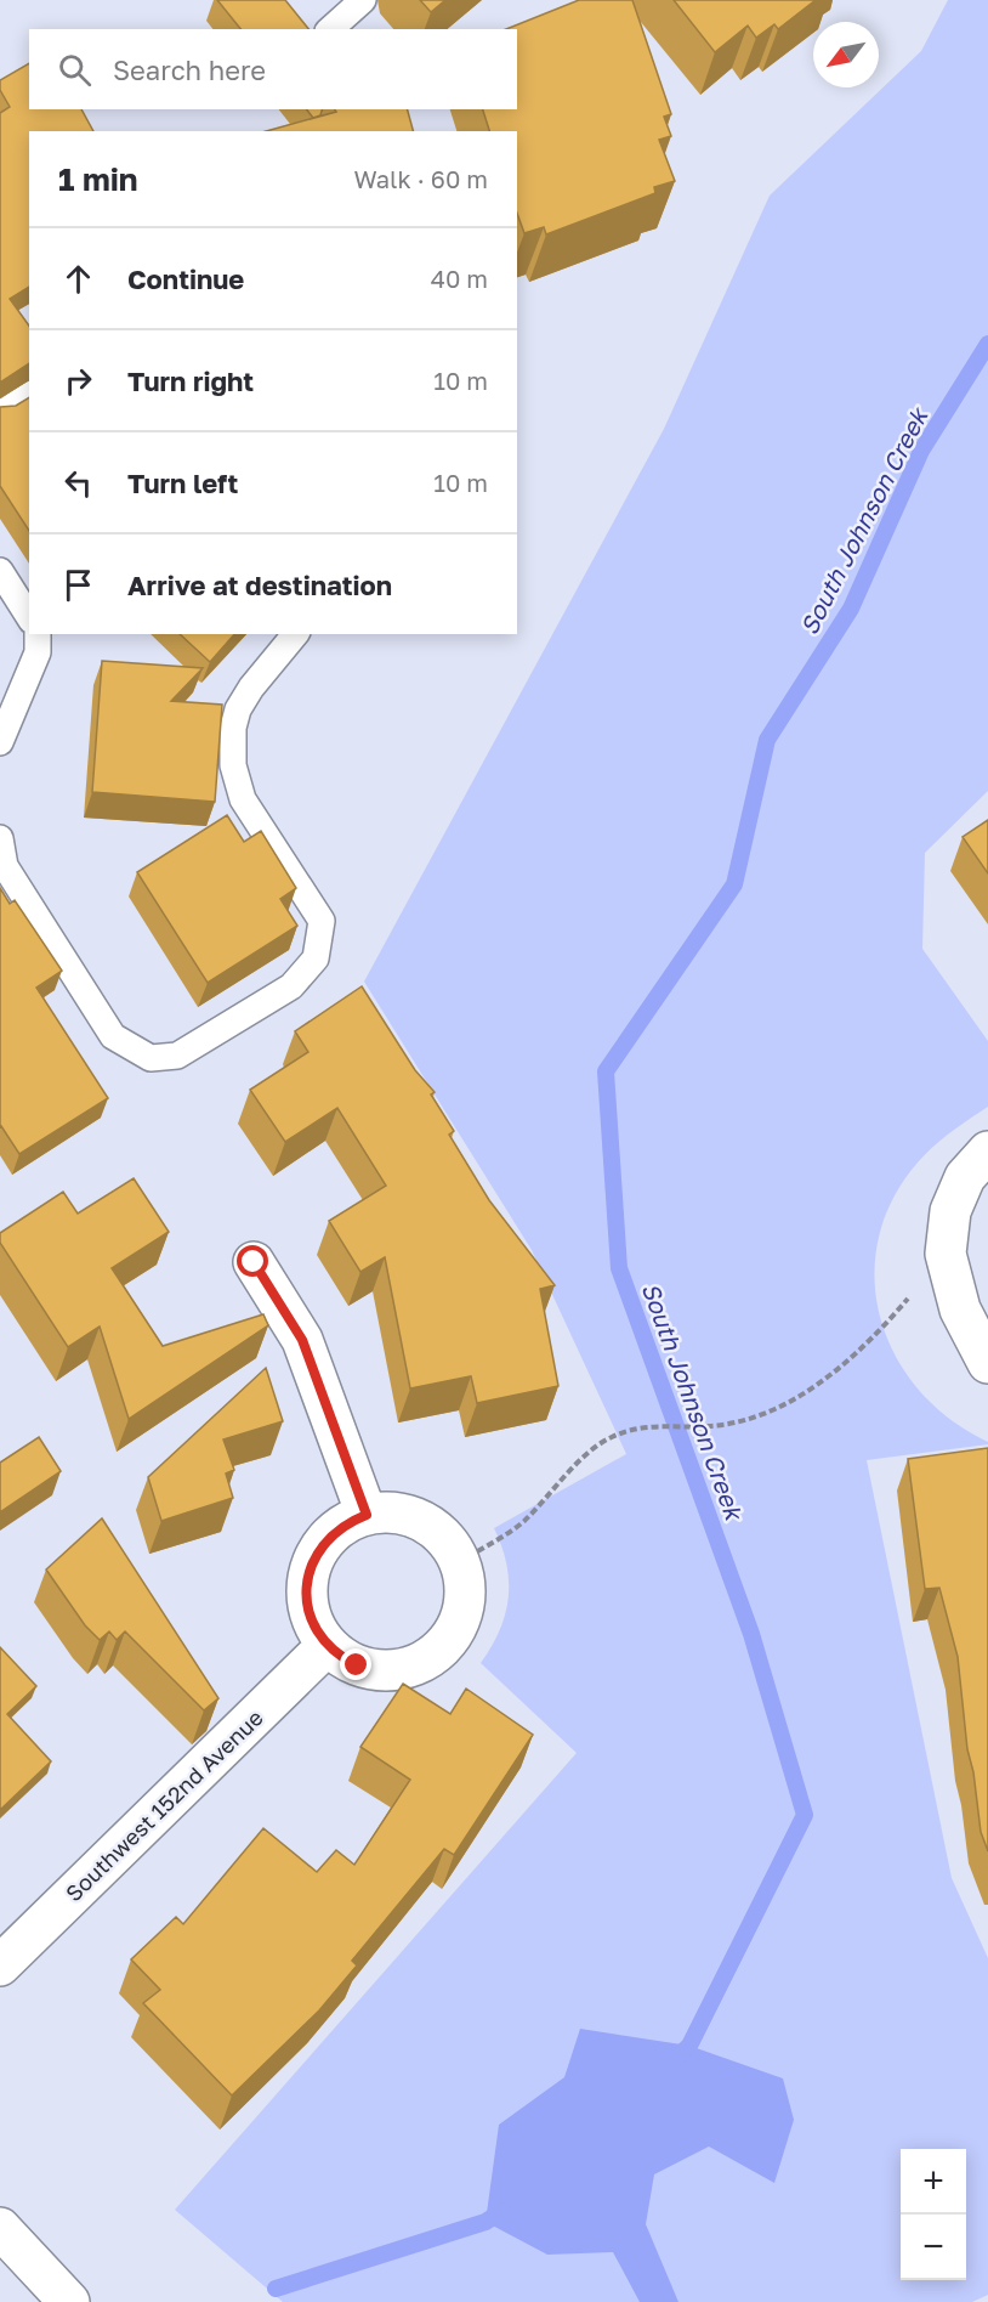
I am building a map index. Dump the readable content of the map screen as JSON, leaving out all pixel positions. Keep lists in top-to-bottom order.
{
  "streets": {
    "street": ["Southwest 152nd Avenue"]
  },
  "water": ["South Johnson Creek"],
  "north": "bottom left",
  "page": {
    "search": "Search here",
    "heading": ["1 min", "Walk · 60 m"],
    "list": [
      ["Continue", "40 m"],
      ["Turn right", "10 m"],
      ["Turn left", "10 m"],
      "Arrive at destination"
    ],
    "map_buttons": ["+", "−"]
  }
}
